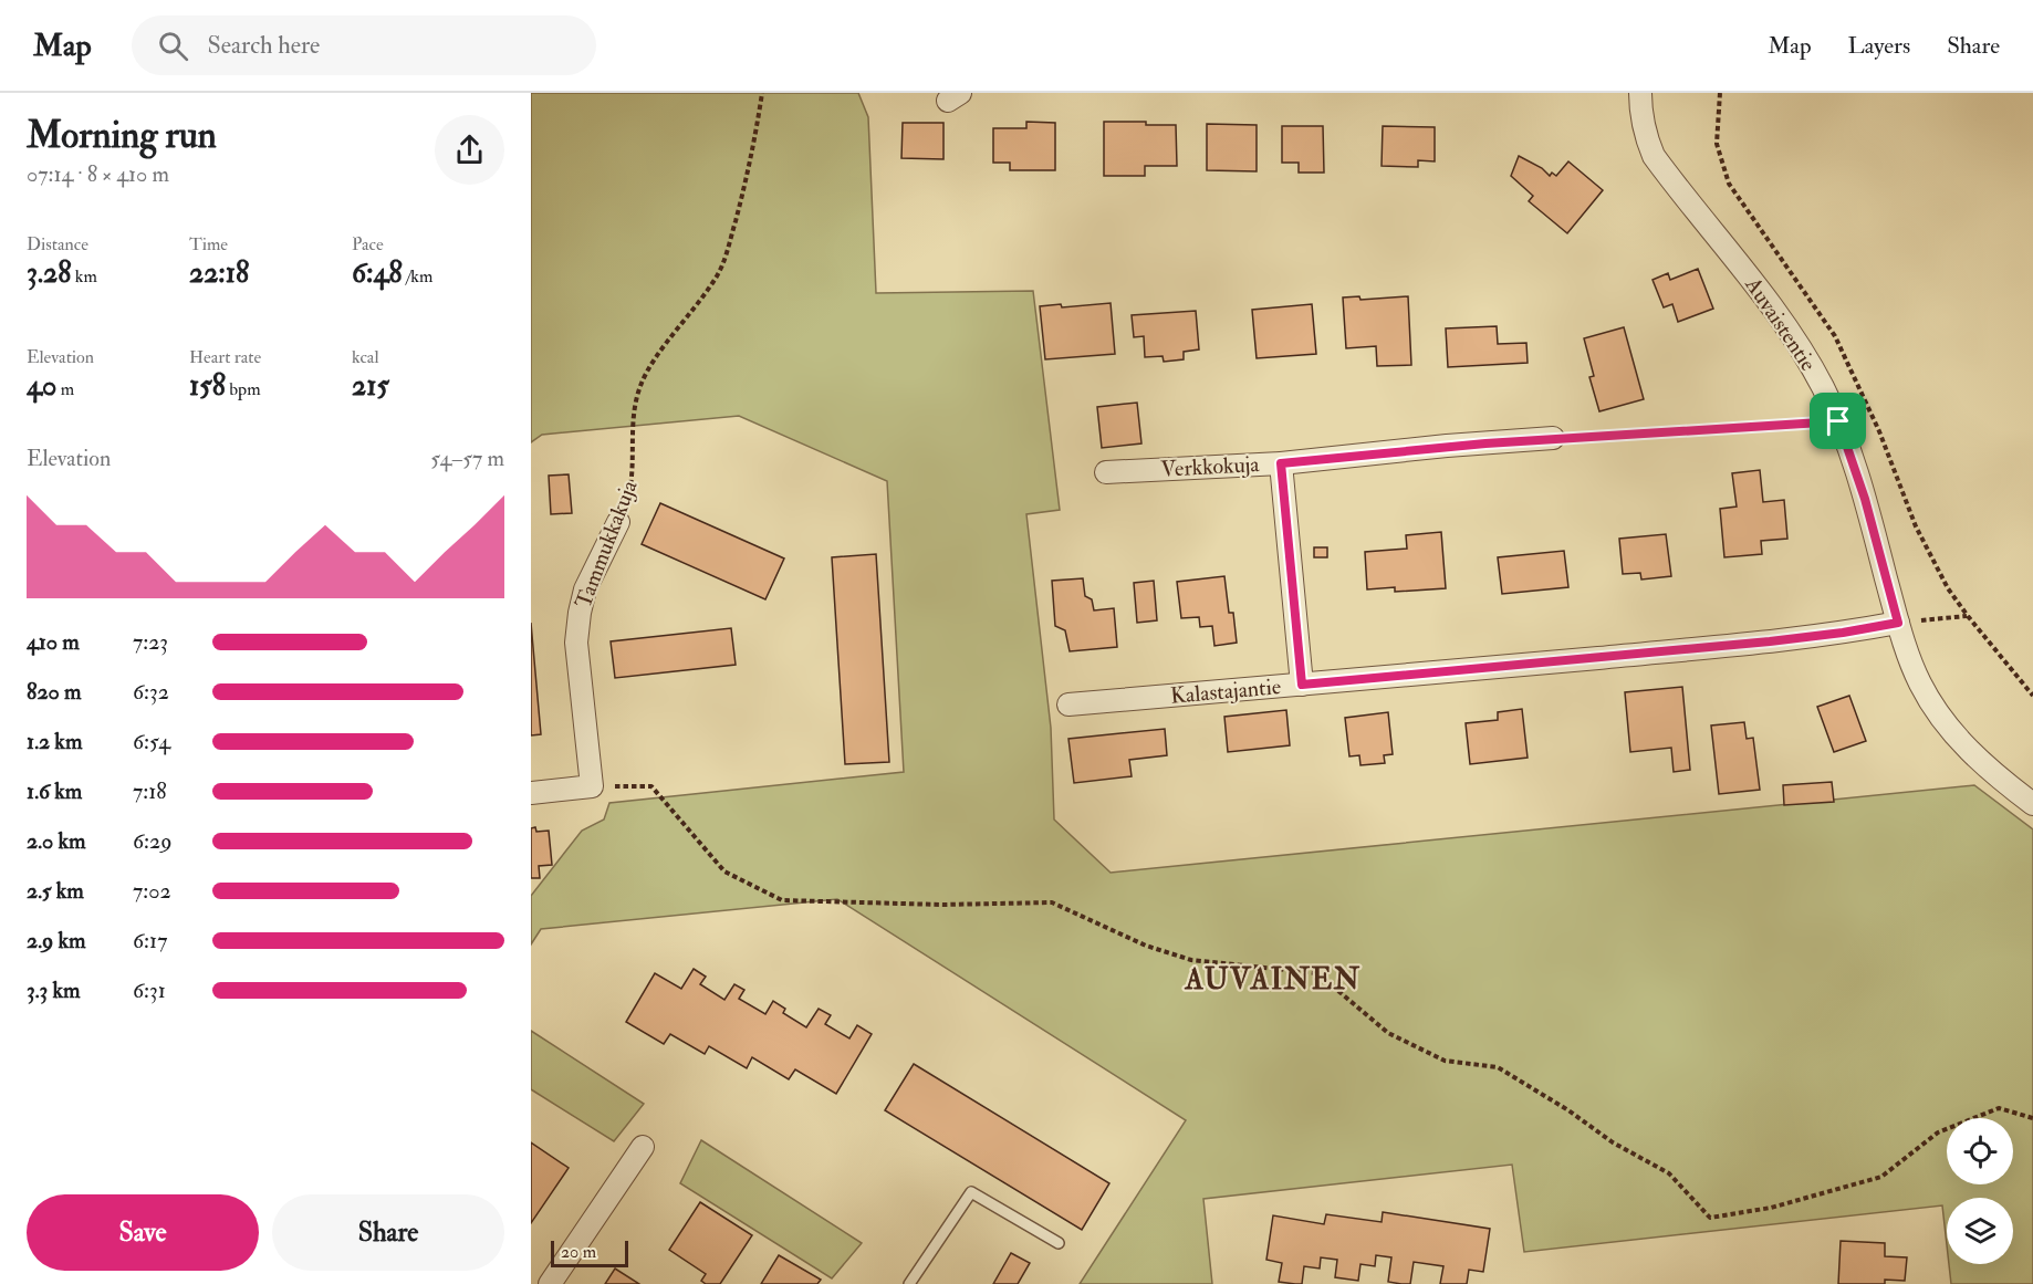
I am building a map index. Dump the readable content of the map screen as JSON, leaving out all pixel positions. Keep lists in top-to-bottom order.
{
  "streets": {
    "street": [
      "Auvaistentie",
      "Verkkokuja",
      "Tammukkakuja",
      "Kalastajantie"
    ]
  },
  "crossings": [
    ["Auvaistentie", "Kalastajantie"]
  ],
  "districts": ["AUVAINEN"],
  "scale_bar": "20 m",
  "page": {
    "header": "Map",
    "search": "Search here",
    "nav": ["Map", "Layers", "Share"],
    "heading": ["Morning run", "07:14 · 8 × 410 m"],
    "stats": [
      ["Distance", "3.28 km"],
      ["Time", "22:18"],
      ["Pace", "6:48 /km"],
      ["Elevation", "40 m"],
      ["Heart rate", "158 bpm"],
      ["kcal", "215"]
    ],
    "chart": ["Elevation", "54–57 m"],
    "list": [
      {
        "name": "410 m",
        "note": "7:23"
      },
      {
        "name": "820 m",
        "note": "6:32"
      },
      {
        "name": "1.2 km",
        "note": "6:54"
      },
      {
        "name": "1.6 km",
        "note": "7:18"
      },
      {
        "name": "2.0 km",
        "note": "6:29"
      },
      {
        "name": "2.5 km",
        "note": "7:02"
      },
      {
        "name": "2.9 km",
        "note": "6:17"
      },
      {
        "name": "3.3 km",
        "note": "6:31"
      }
    ],
    "buttons": ["Save", "Share"],
    "scale": "20 m"
  }
}
